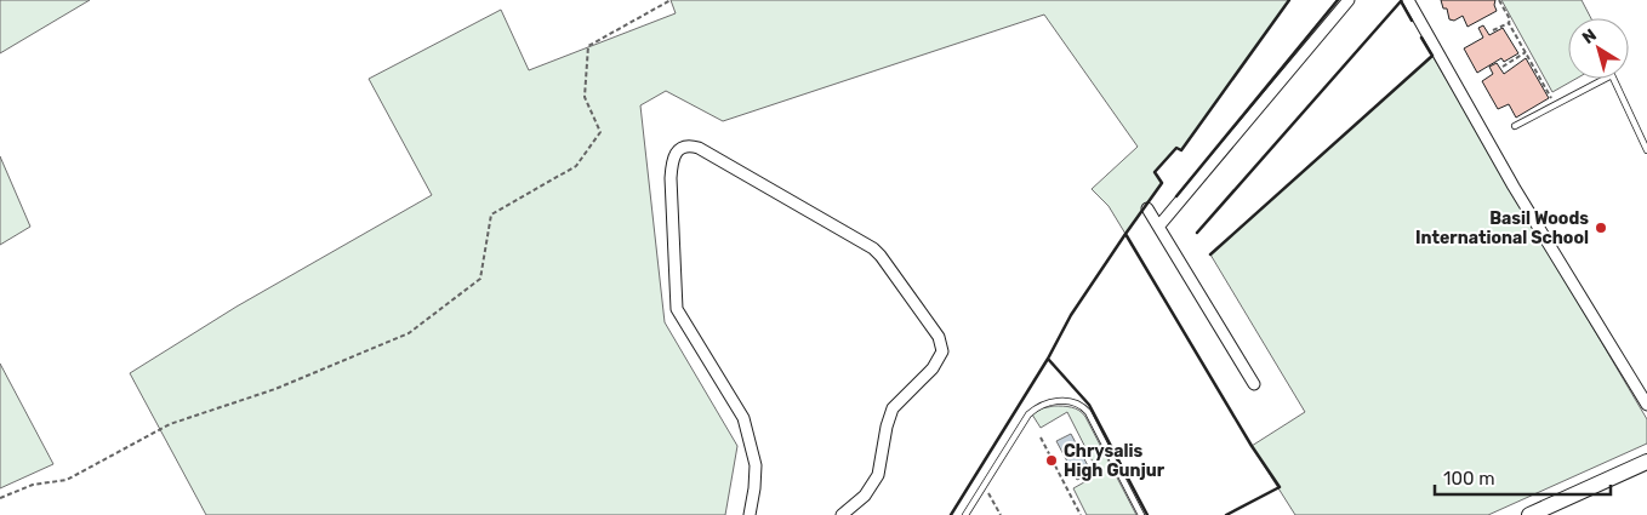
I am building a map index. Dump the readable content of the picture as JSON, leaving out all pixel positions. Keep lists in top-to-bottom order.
{
  "places": ["Basil Woods International School", "Chrysalis High Gunjur"],
  "scale_bar": "100 m",
  "north": "top left"
}
